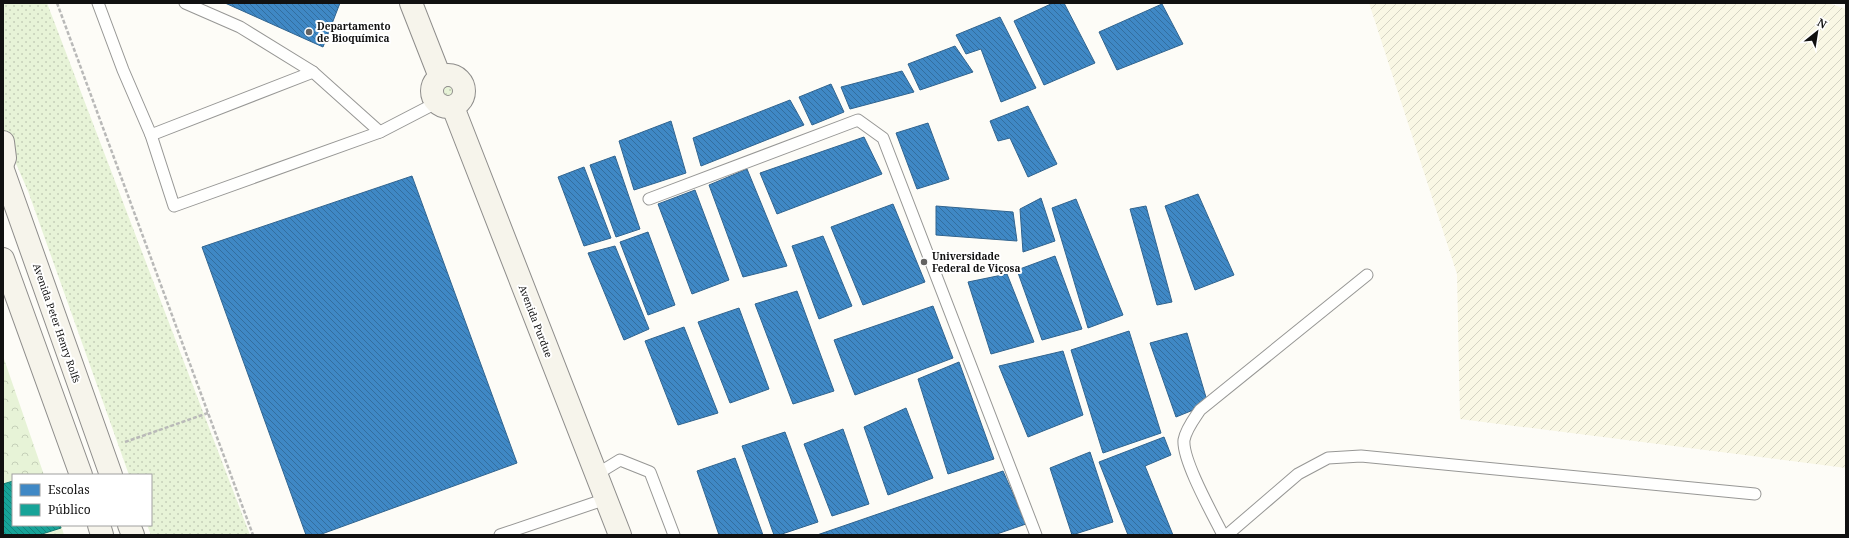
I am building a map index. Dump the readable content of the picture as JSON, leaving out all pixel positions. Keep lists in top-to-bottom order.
{
  "streets": {
    "street": ["Avenida Purdue", "Avenida Peter Henry Rolfs"]
  },
  "places": ["Departamento de Bioquímica", "Universidade Federal de Viçosa"],
  "legend": ["Escolas", "Público"],
  "north": "top right"
}
